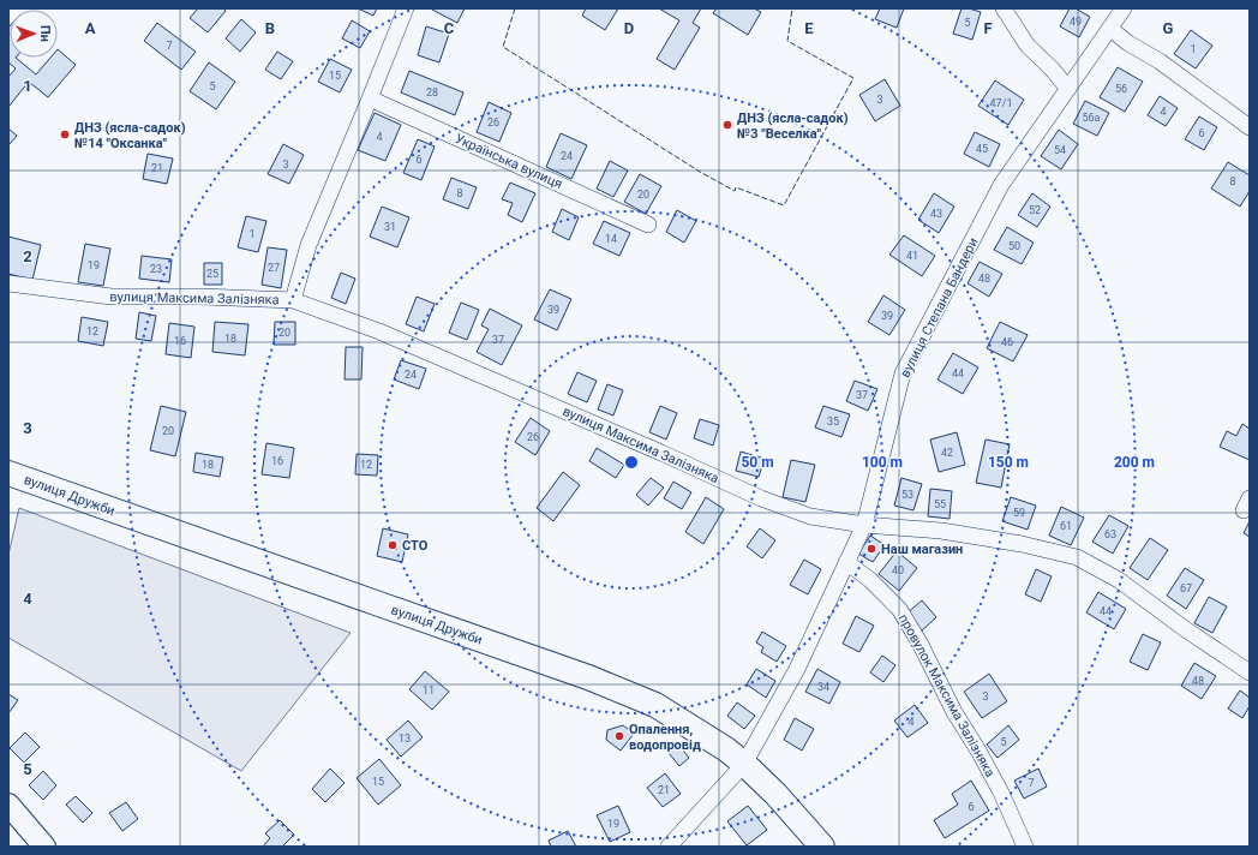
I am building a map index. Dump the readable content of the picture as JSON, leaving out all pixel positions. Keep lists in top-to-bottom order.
{
  "streets": {
    "main road": ["вулиця Дружби"],
    "street": [
      "Українська вулиця",
      "вулиця Максима Залізняка",
      "вулиця Степана Бандери",
      "провулок Максима Залізняка"
    ]
  },
  "crossings": [
    ["вулиця Максима Залізняка", "вулиця Степана Бандери"],
    ["вулиця Степана Бандери", "вулиця Дружби"],
    ["вулиця Степана Бандери", "провулок Максима Залізняка"]
  ],
  "places": [
    "ДНЗ (ясла-садок) №3 \"Веселка\"",
    "ДНЗ (ясла-садок) №14 \"Оксанка\"",
    "СТО",
    "Наш магазин",
    "Опалення, водопровід"
  ],
  "house_numbers": [
    "49",
    "5",
    "7",
    "1",
    "15",
    "5",
    "56",
    "28",
    "3",
    "47/1",
    "4",
    "56а",
    "26",
    "6",
    "4",
    "45",
    "54",
    "24",
    "6",
    "3",
    "21",
    "8",
    "8",
    "20",
    "52",
    "43",
    "31",
    "1",
    "14",
    "50",
    "41",
    "19",
    "27",
    "23",
    "25",
    "48",
    "39",
    "39",
    "12",
    "20",
    "18",
    "37",
    "16",
    "46",
    "44",
    "24",
    "37",
    "35",
    "20",
    "26",
    "42",
    "16",
    "18",
    "12",
    "53",
    "55",
    "59",
    "61",
    "63",
    "40",
    "67",
    "44",
    "48",
    "34",
    "11",
    "3",
    "4",
    "13",
    "5",
    "15",
    "7",
    "21",
    "6",
    "19"
  ],
  "north": "right",
  "grid": {
    "columns": [
      "A",
      "B",
      "C",
      "D",
      "E",
      "F",
      "G"
    ],
    "rows": [
      "1",
      "2",
      "3",
      "4",
      "5"
    ]
  },
  "rings": [
    "50 m",
    "100 m",
    "150 m",
    "200 m"
  ]
}
